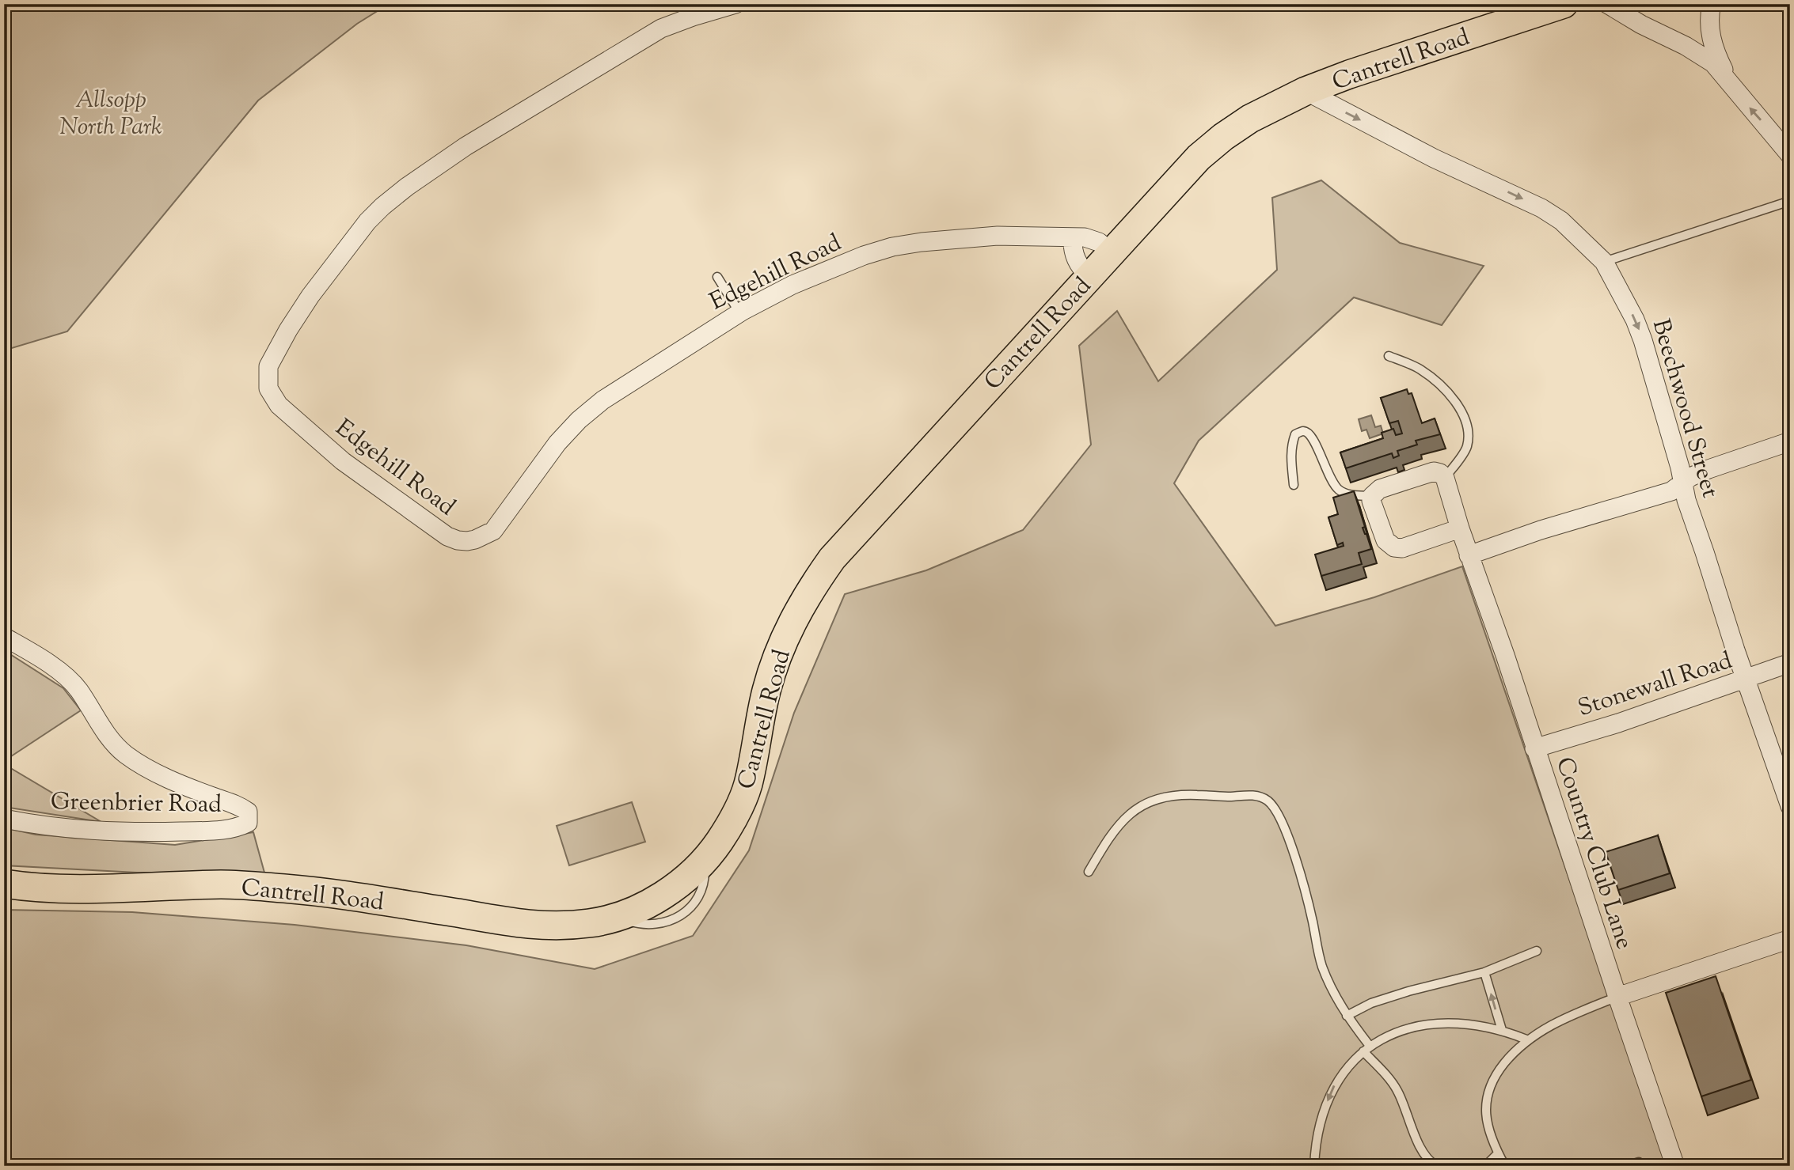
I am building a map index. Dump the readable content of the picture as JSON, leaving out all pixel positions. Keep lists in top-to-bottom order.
{
  "streets": {
    "main road": ["Cantrell Road"],
    "street": [
      "Edgehill Road",
      "Beechwood Street",
      "Stonewall Road",
      "Greenbrier Road",
      "Country Club Lane"
    ]
  },
  "crossings": [
    ["Cantrell Road", "Edgehill Road"],
    ["Cantrell Road", "Beechwood Street"],
    ["Beechwood Street", "Stonewall Road"],
    ["Stonewall Road", "Country Club Lane"]
  ],
  "one_way": ["Beechwood Street"],
  "parks": ["Allsopp North Park"]
}
